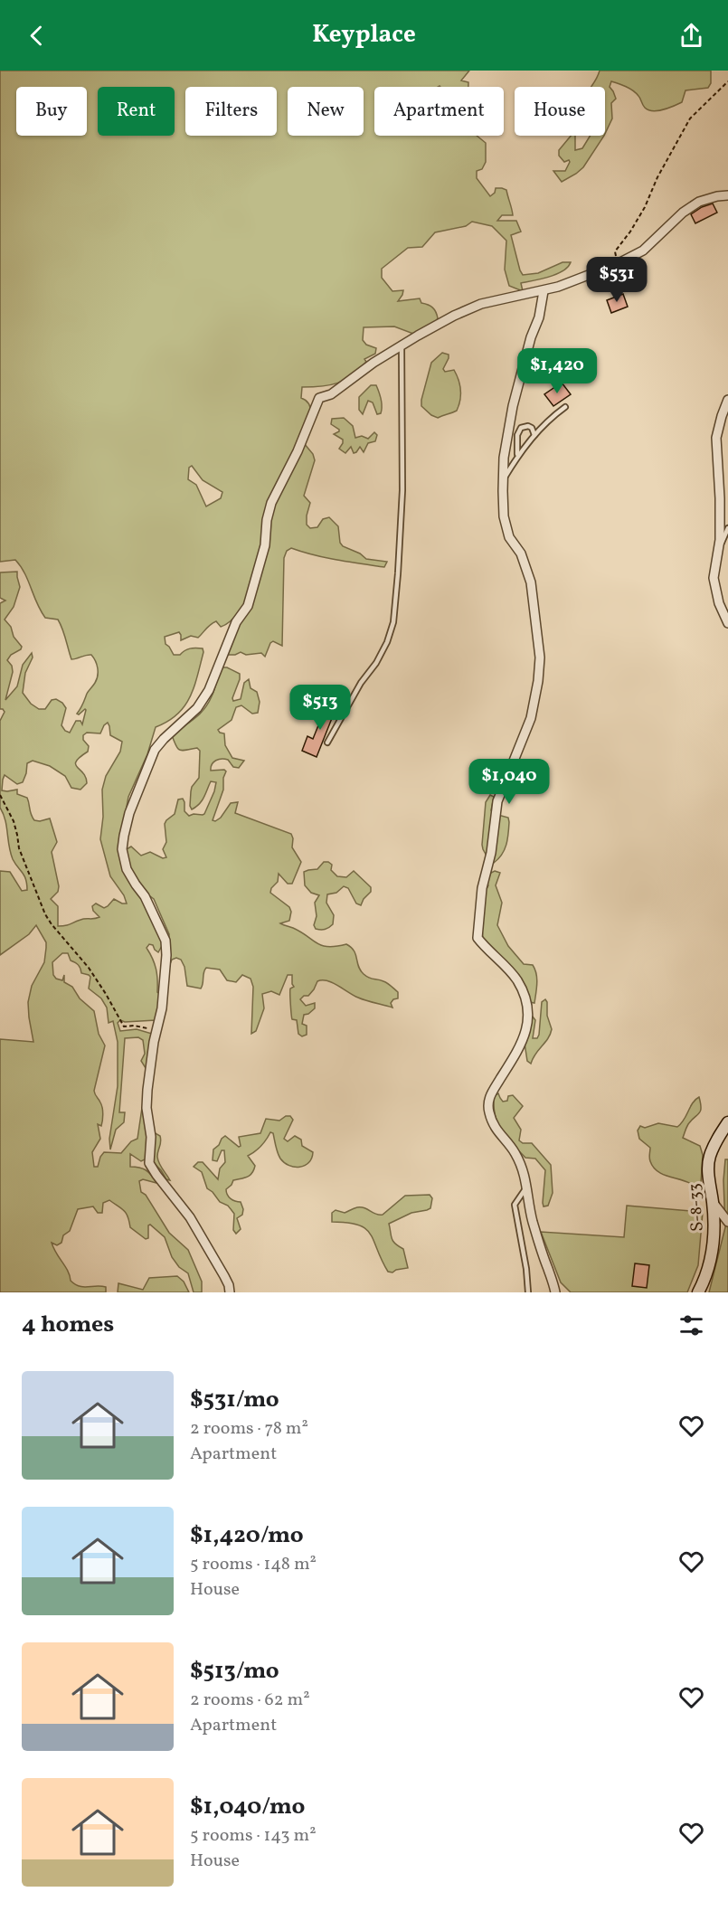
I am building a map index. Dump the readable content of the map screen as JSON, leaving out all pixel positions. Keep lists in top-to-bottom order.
{
  "streets": {
    "street": ["Տ-8-33"]
  },
  "page": {
    "header": "Keyplace",
    "chip": [
      "Buy",
      "Rent",
      "Filters",
      "New",
      "Apartment",
      "House"
    ],
    "price": [
      "$531",
      "$1,420",
      "$513",
      "$1,040"
    ],
    "heading": "4 homes",
    "list": [
      {
        "name": "$531/mo",
        "note": "2 rooms · 78 m² · Apartment"
      },
      {
        "name": "$1,420/mo",
        "note": "5 rooms · 148 m² · House"
      },
      {
        "name": "$513/mo",
        "note": "2 rooms · 62 m² · Apartment"
      },
      {
        "name": "$1,040/mo",
        "note": "5 rooms · 143 m² · House"
      }
    ]
  }
}
